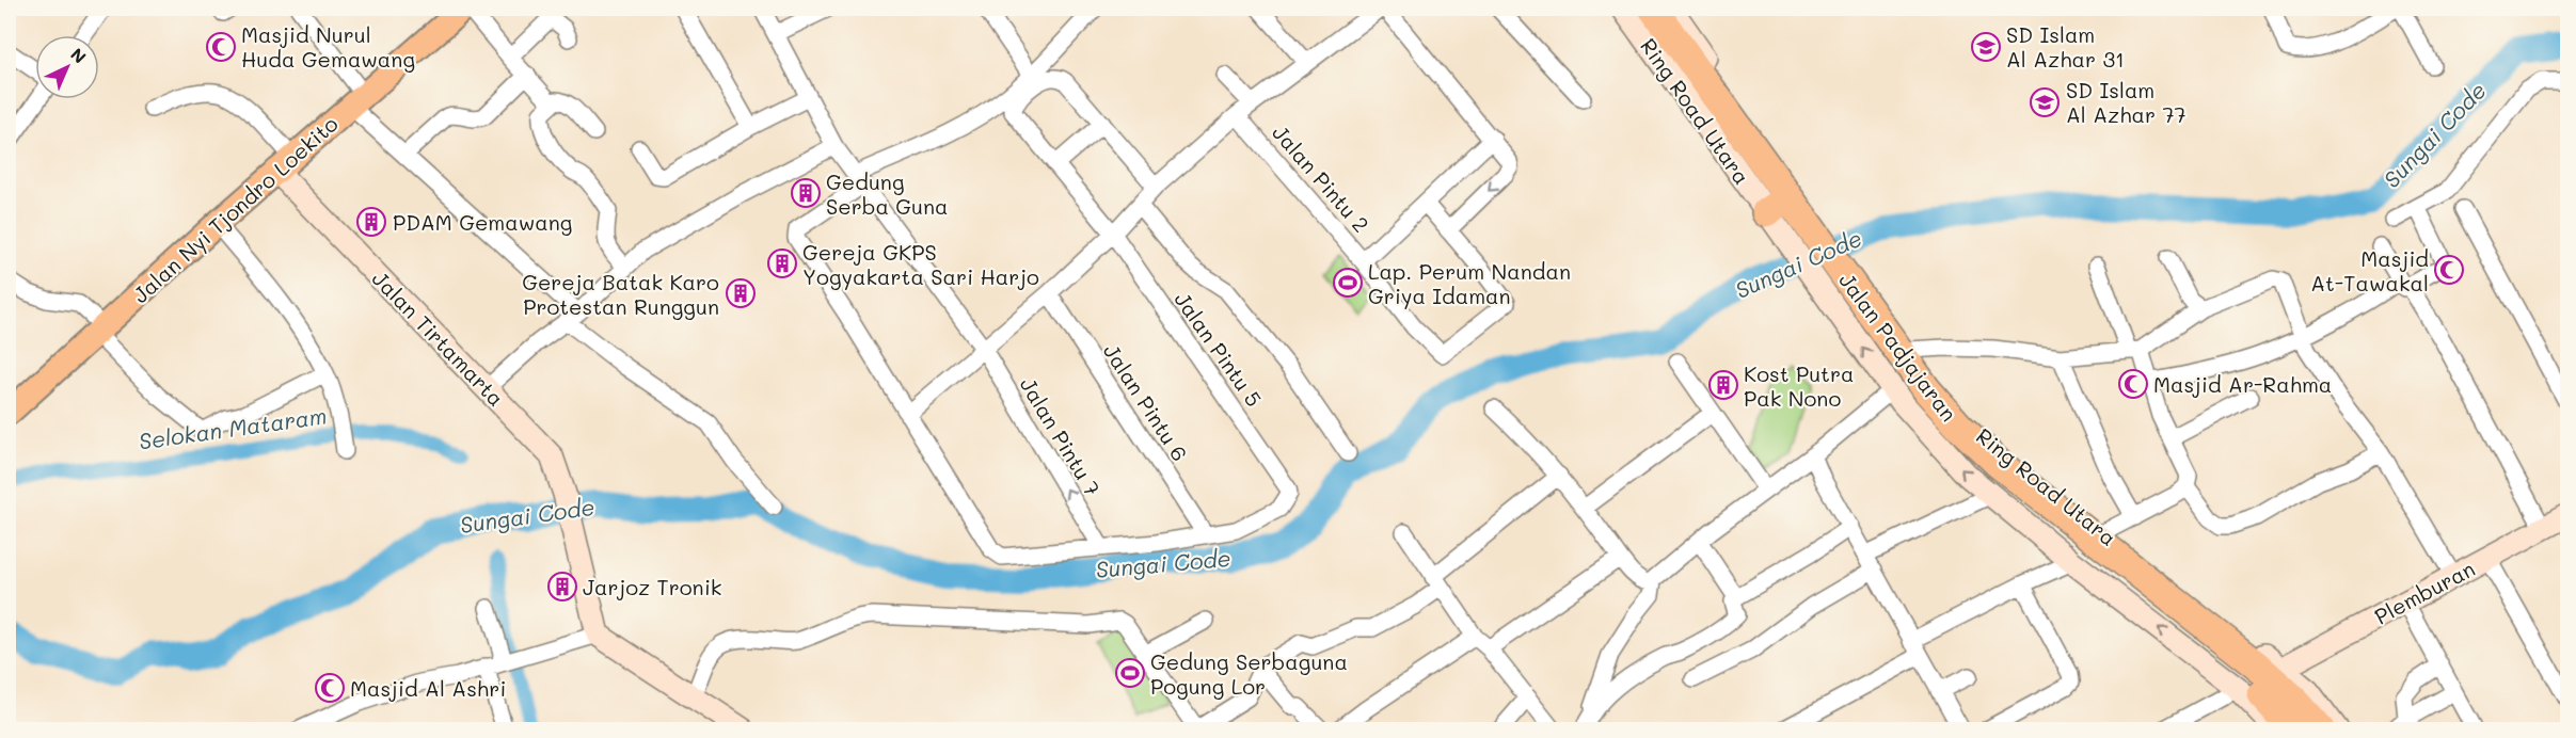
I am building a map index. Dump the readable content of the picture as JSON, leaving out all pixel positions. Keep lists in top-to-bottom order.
{
  "streets": {
    "highway": ["Jalan Padjajaran"],
    "main road": ["Jalan Nyi Tjondro Loekito"],
    "street": [
      "Ring Road Utara",
      "Jalan Pintu 2",
      "Jalan Tirtamarta",
      "Jalan Pintu 5",
      "Jalan Pintu 6",
      "Jalan Pintu 7",
      "Plemburan"
    ]
  },
  "crossings": [
    ["Ring Road Utara", "Jalan Padjajaran"],
    ["Ring Road Utara", "Plemburan"],
    ["Jalan Nyi Tjondro Loekito", "Jalan Tirtamarta"],
    ["Jalan Pintu 5", "Jalan Pintu 6"]
  ],
  "one_way": ["Jalan Pintu 7"],
  "water": ["Sungai Code", "Selokan Mataram"],
  "places": {
    "mosque": [
      "Masjid Nurul Huda Gemawang",
      "Masjid At-Tawakal",
      "Masjid Ar-Rahma",
      "Masjid Al Ashri"
    ],
    "school or university": ["SD Islam Al Azhar 31", "SD Islam Al Azhar 77"],
    "building": [
      "Gedung Serba Guna",
      "PDAM Gemawang",
      "Gereja GKPS Yogyakarta Sari Harjo",
      "Gereja Batak Karo Protestan Runggun",
      "Kost Putra Pak Nono",
      "Jarjoz Tronik"
    ],
    "sports": ["Lap. Perum Nandan Griya Idaman", "Gedung Serbaguna Pogung Lor"]
  },
  "north": "top right"
}
